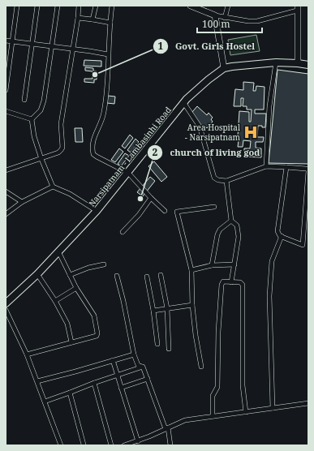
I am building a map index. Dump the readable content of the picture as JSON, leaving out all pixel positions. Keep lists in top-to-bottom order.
{
  "streets": {
    "main road": ["Narsipatnam - Lambasinhi Road"]
  },
  "places": {
    "other": ["Govt. Girls Hostel", "church of living god"],
    "hospital": ["Area Hospital - Narsipatnam"]
  },
  "scale_bar": "100 m"
}
